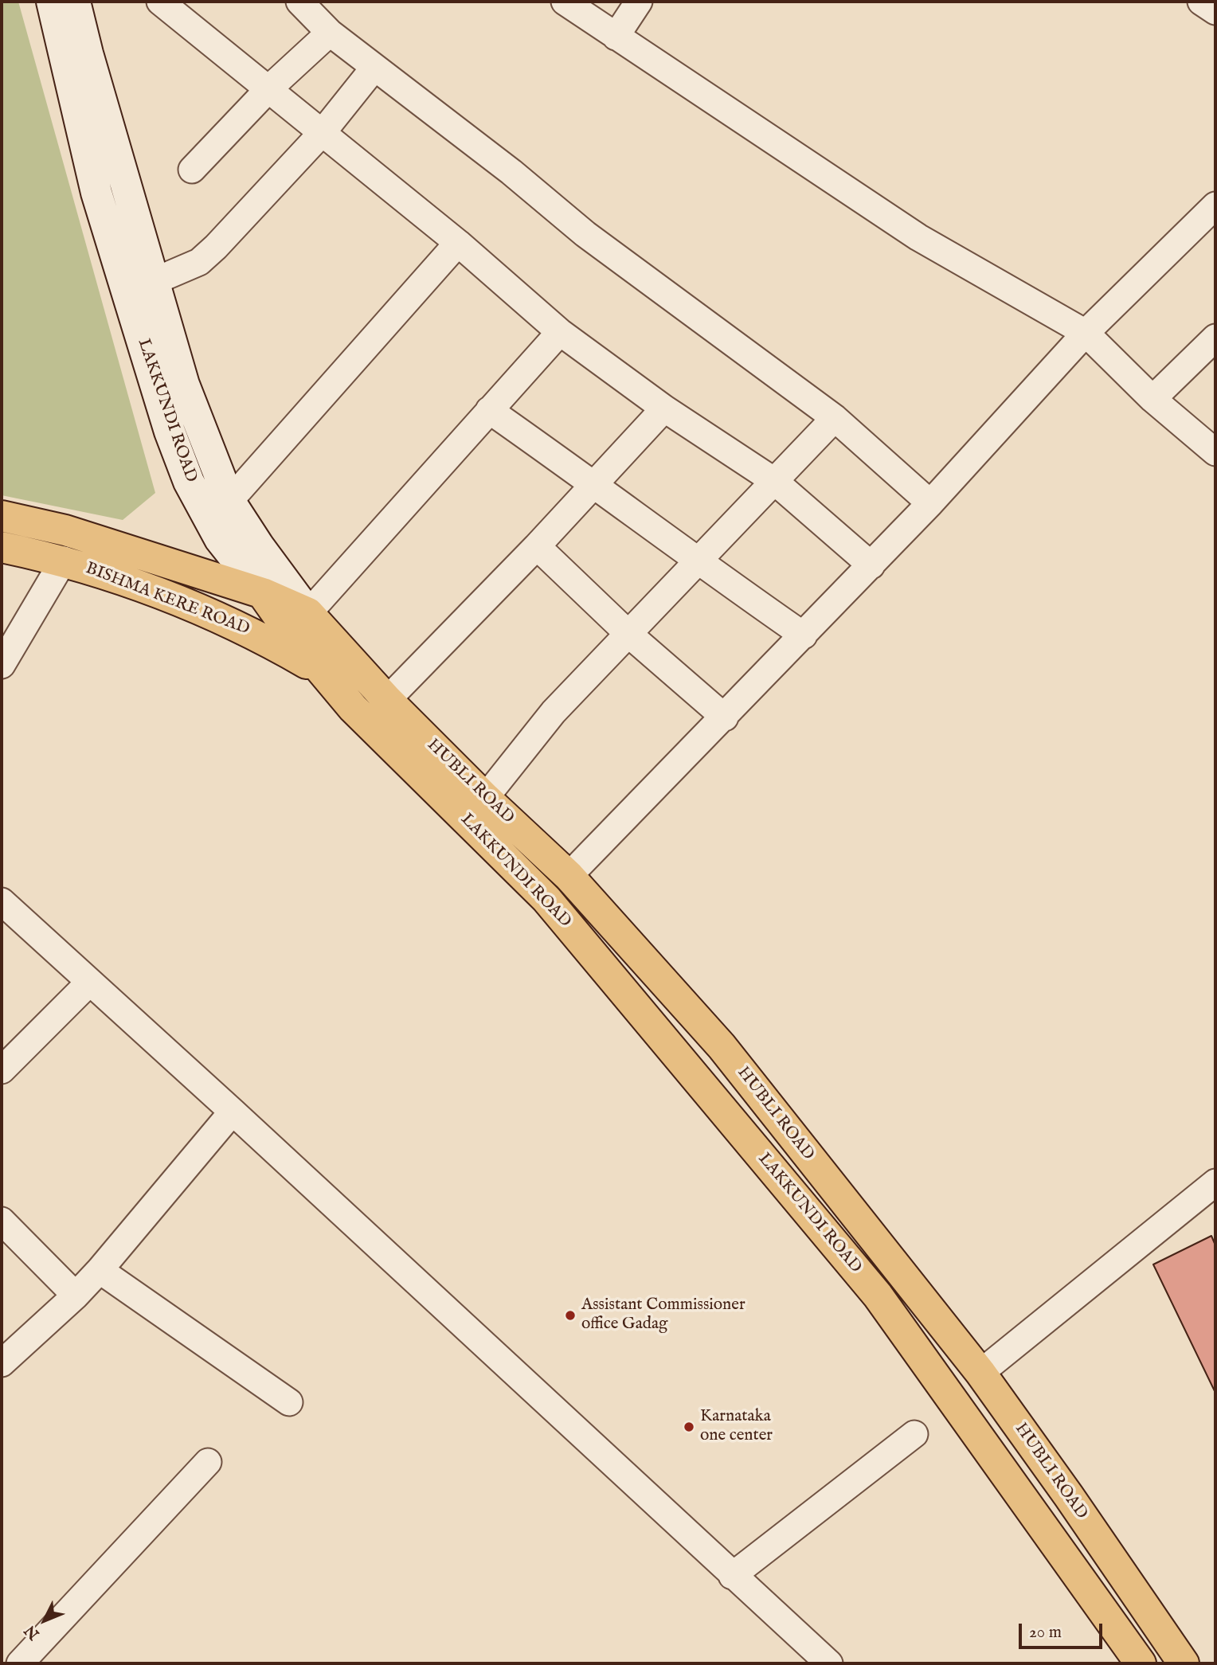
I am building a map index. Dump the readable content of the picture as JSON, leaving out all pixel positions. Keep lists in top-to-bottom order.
{
  "streets": {
    "main road": ["LAKKUNDI ROAD", "BISHMA KERE ROAD", "HUBLI ROAD"]
  },
  "crossings": [
    ["LAKKUNDI ROAD", "BISHMA KERE ROAD"],
    ["LAKKUNDI ROAD", "HUBLI ROAD"]
  ],
  "places": ["Assistant Commissioner office Gadag", "Karnataka one center"],
  "scale_bar": "20 m",
  "north": "bottom left"
}
